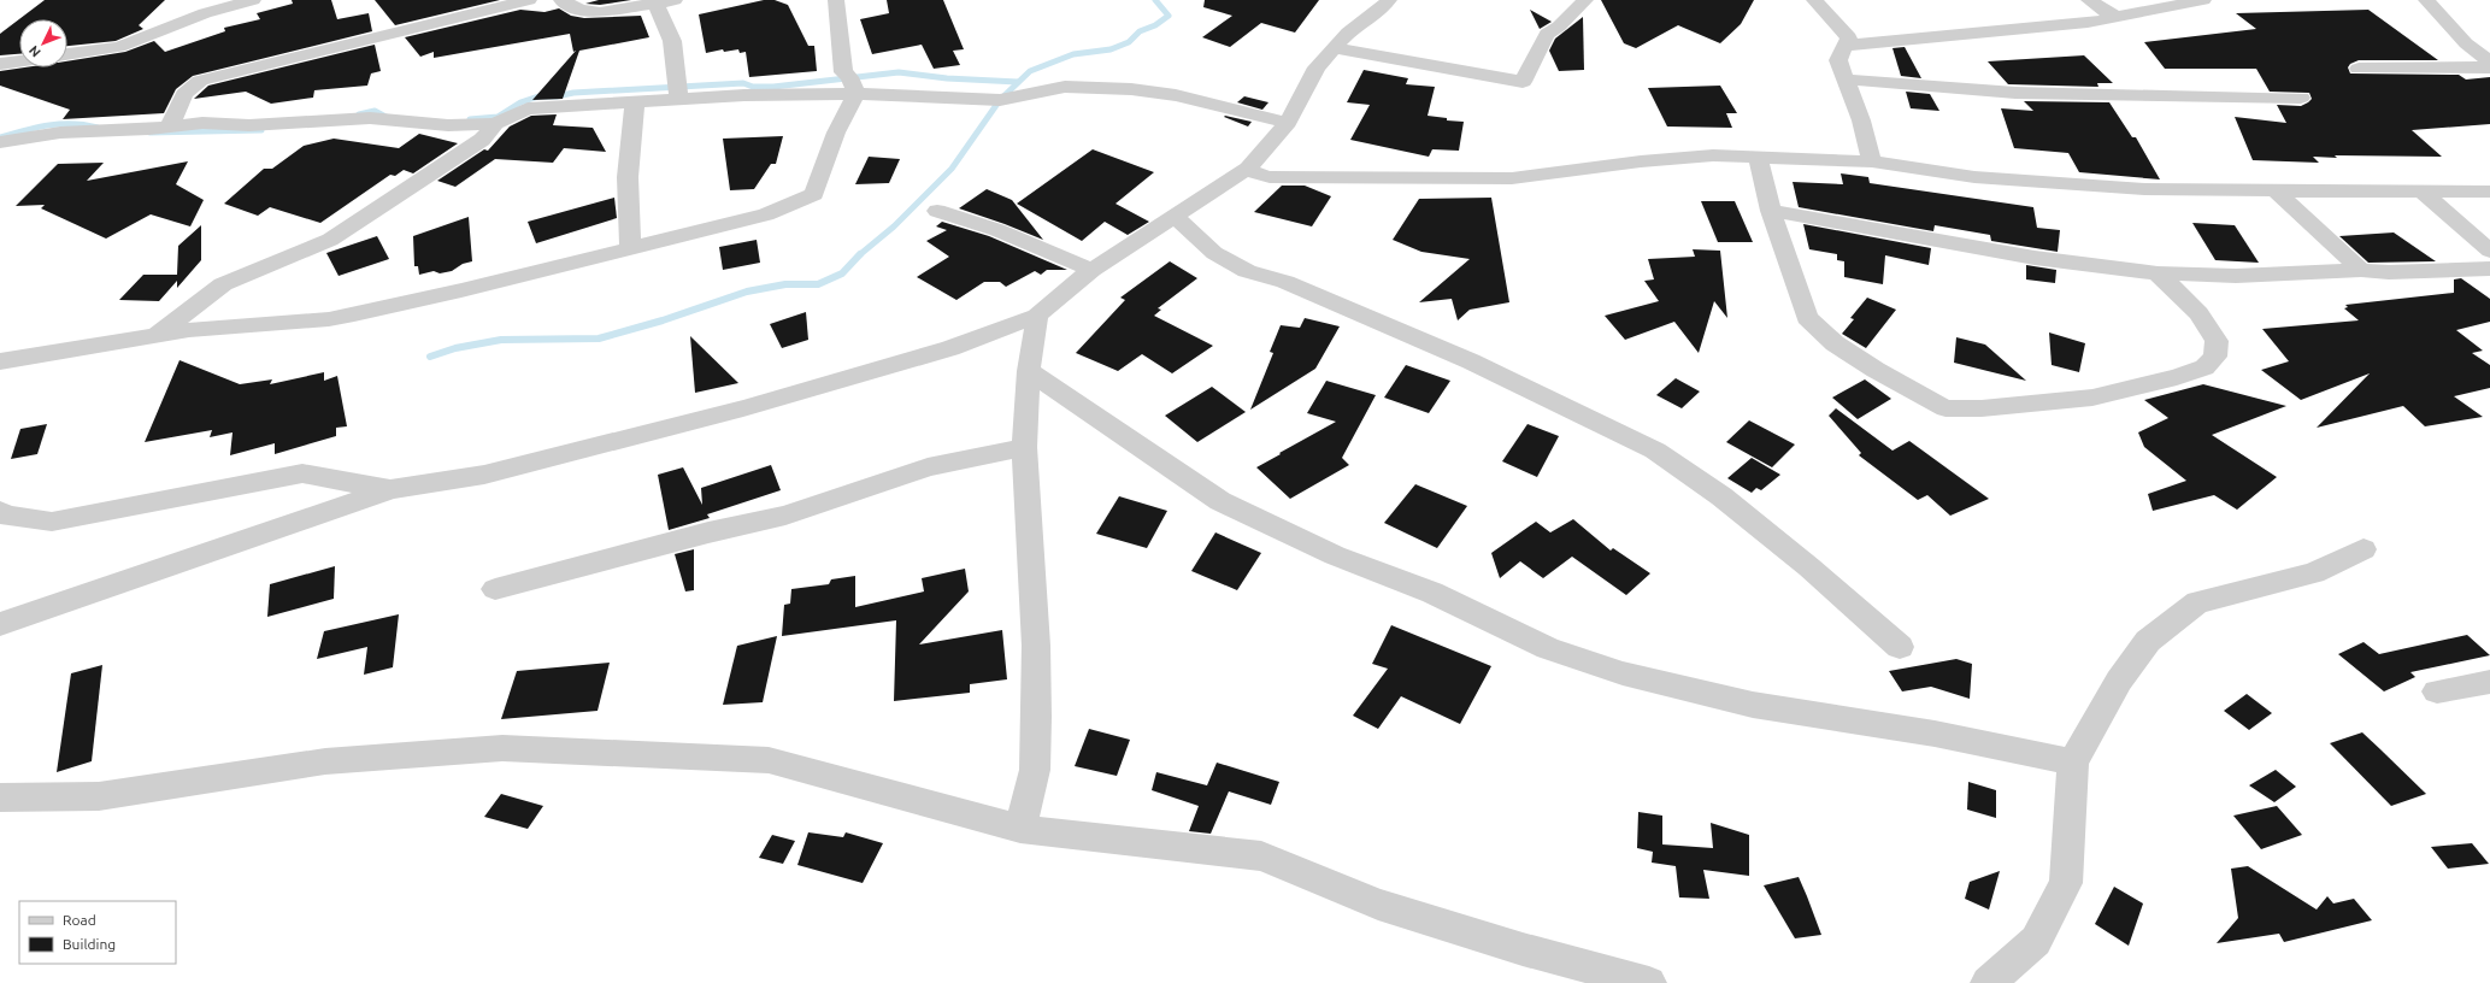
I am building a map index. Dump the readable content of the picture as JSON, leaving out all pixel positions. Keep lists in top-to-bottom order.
{
  "legend": ["Road", "Building"],
  "north": "bottom left"
}
